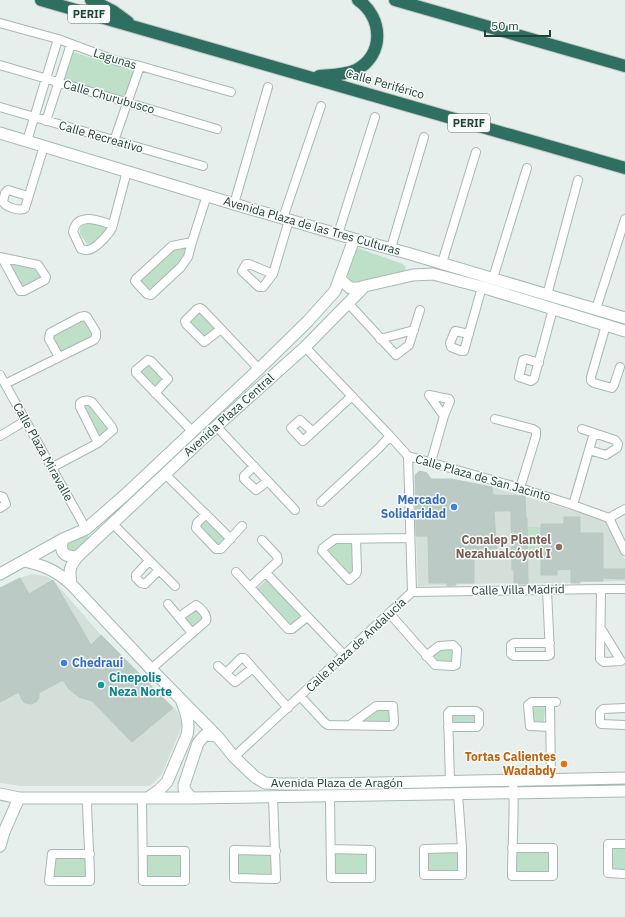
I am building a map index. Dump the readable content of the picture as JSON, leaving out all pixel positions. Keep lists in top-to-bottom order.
{
  "streets": {
    "highway": ["PERIF", "Calle Periférico"],
    "street": [
      "Lagunas",
      "Calle Churubusco",
      "Calle Recreativo",
      "Avenida Plaza de las Tres Culturas",
      "Avenida Plaza Central",
      "Calle Plaza Miravalle",
      "Calle Plaza de San Jacinto",
      "Calle Villa Madrid",
      "Calle Plaza de Andalucía",
      "Avenida Plaza de Aragón"
    ]
  },
  "crossings": [
    ["Avenida Plaza de las Tres Culturas", "Avenida Plaza Central"],
    ["Avenida Plaza Central", "Calle Plaza Miravalle"],
    ["Avenida Plaza Central", "Calle Plaza de San Jacinto"],
    ["Avenida Plaza Central", "Avenida Plaza de Aragón"],
    ["Calle Plaza de San Jacinto", "Calle Plaza de Andalucía"],
    ["Calle Villa Madrid", "Calle Plaza de Andalucía"],
    ["Calle Plaza de Andalucía", "Avenida Plaza de Aragón"]
  ],
  "places": [
    "Mercado Solidaridad",
    "Conalep Plantel Nezahualcóyotl I",
    "Chedraui",
    "Cinepolis Neza Norte",
    "Tortas Calientes Wadabdy"
  ],
  "scale_bar": "50 m"
}
